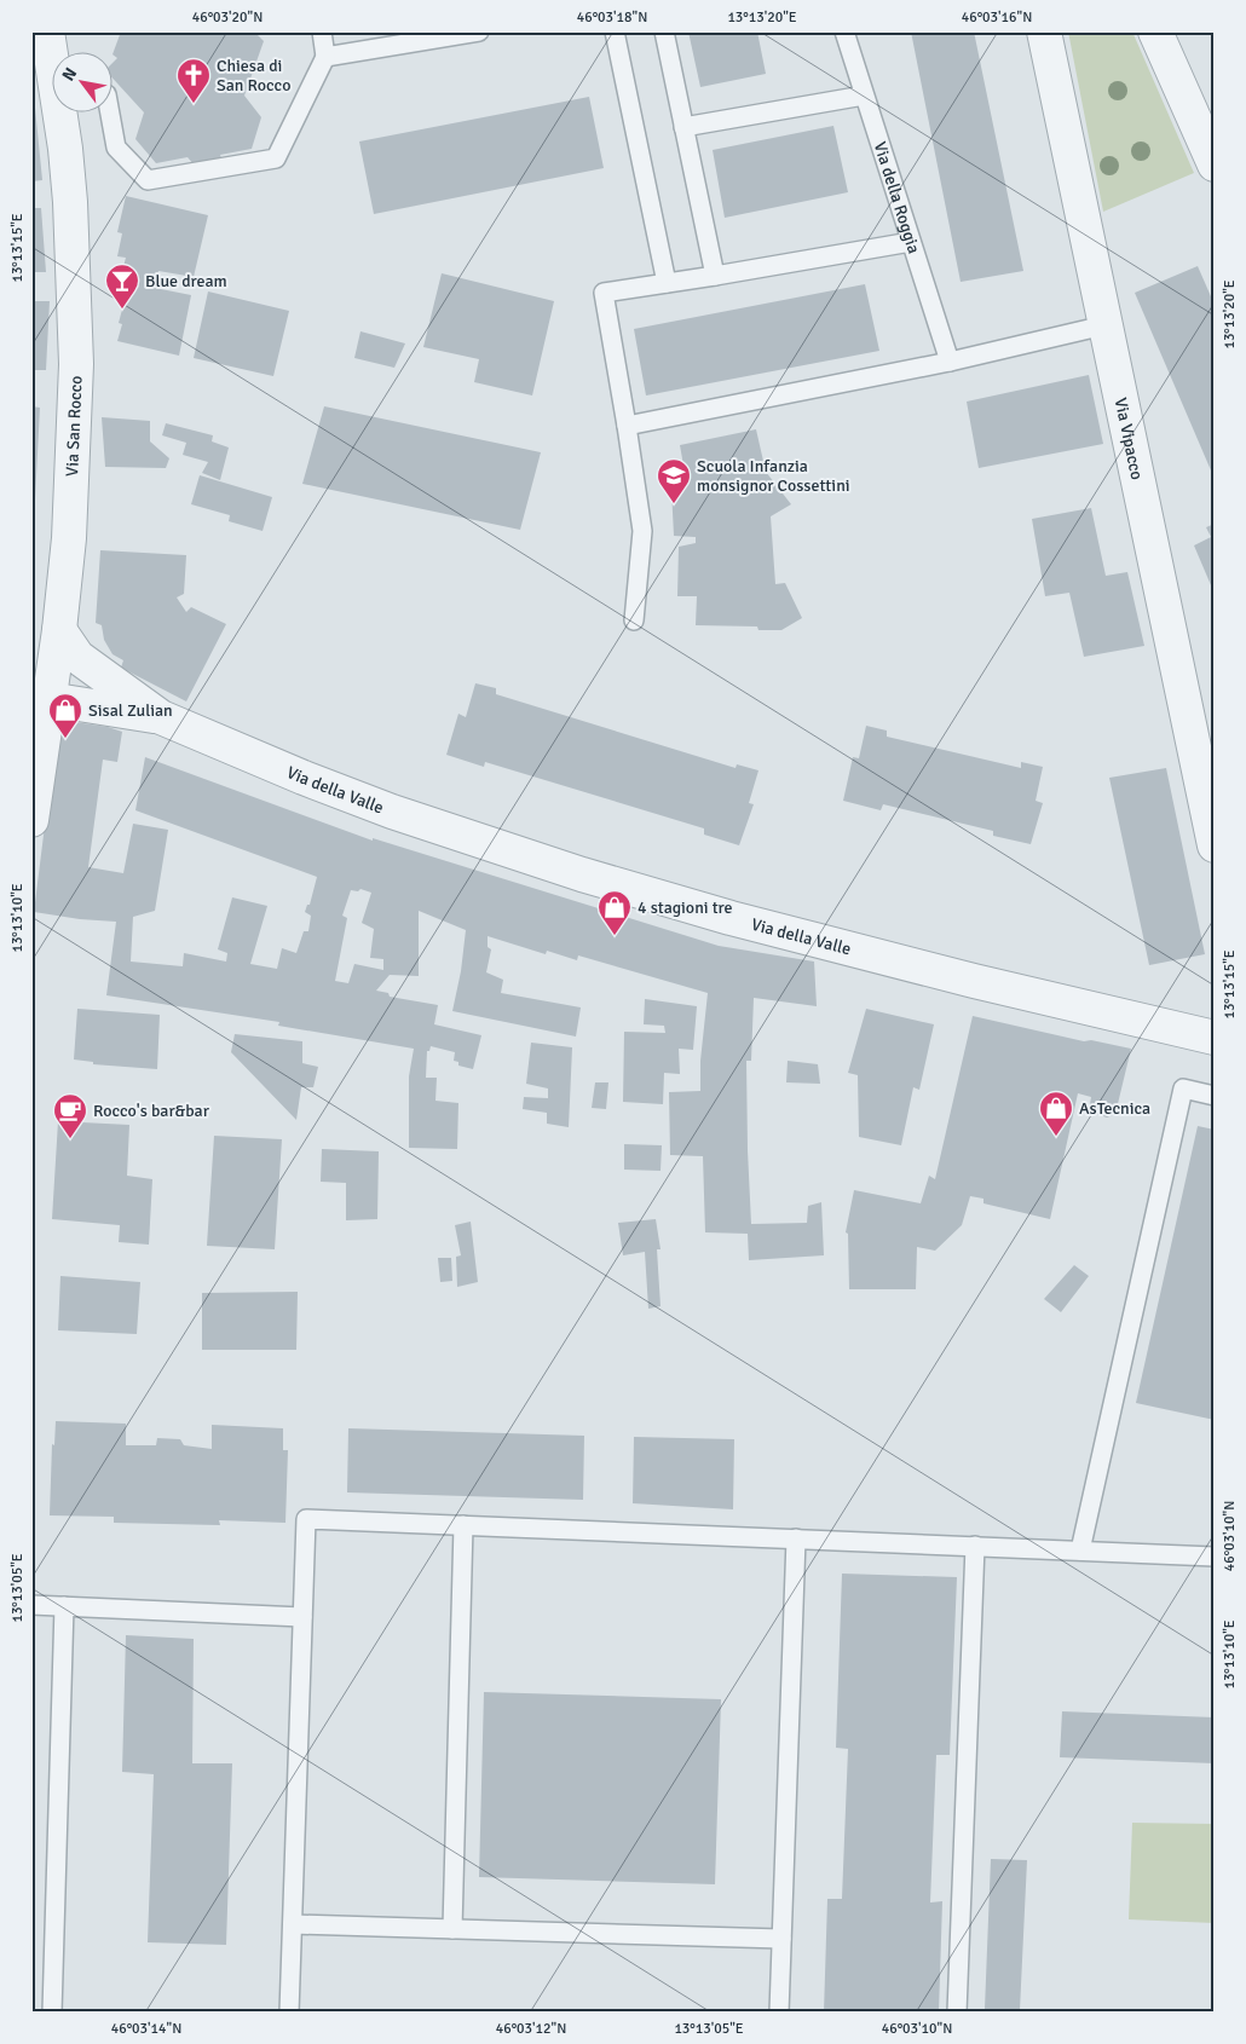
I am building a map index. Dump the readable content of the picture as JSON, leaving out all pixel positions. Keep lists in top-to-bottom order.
{
  "streets": {
    "street": ["Via San Rocco", "Via Vipacco", "Via della Valle"],
    "lane": ["Via della Roggia"]
  },
  "crossings": [
    ["Via San Rocco", "Via della Valle"]
  ],
  "places": {
    "church": ["Chiesa di San Rocco"],
    "bar": ["Blue dream"],
    "school or university": ["Scuola Infanzia monsignor Cossettini"],
    "shop": ["Sisal Zulian", "4 stagioni tre", "AsTecnica"],
    "cafe": ["Rocco's bar&bar"]
  },
  "north": "top left",
  "coordinates": [
    "46°03'20\"N",
    "46°03'18\"N",
    "13°13'20\"E",
    "46°03'16\"N",
    "13°13'15\"E",
    "13°13'10\"E",
    "46°03'10\"N",
    "13°13'05\"E",
    "46°03'14\"N",
    "46°03'12\"N"
  ]
}
